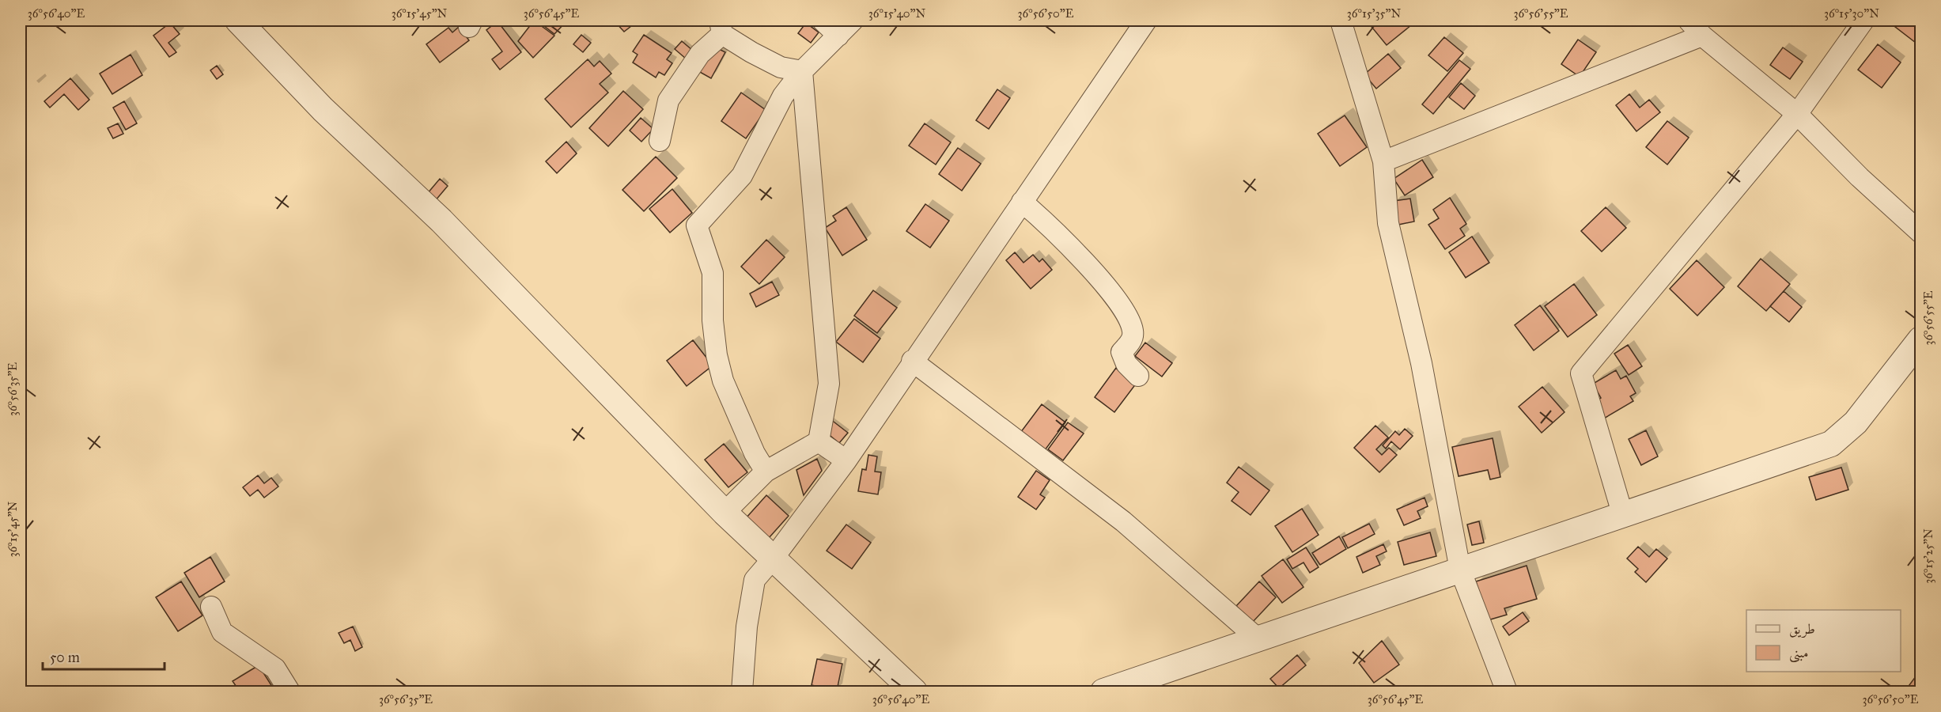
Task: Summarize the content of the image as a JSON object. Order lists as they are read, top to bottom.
{
  "legend": ["طريق", "مبنى"],
  "scale_bar": "50 m",
  "coordinates": [
    "36°56'40\"E",
    "36°15'45\"N",
    "36°56'45\"E",
    "36°15'40\"N",
    "36°56'50\"E",
    "36°15'35\"N",
    "36°56'55\"E",
    "36°15'30\"N",
    "36°56'35\"E",
    "36°15'25\"N"
  ]
}
